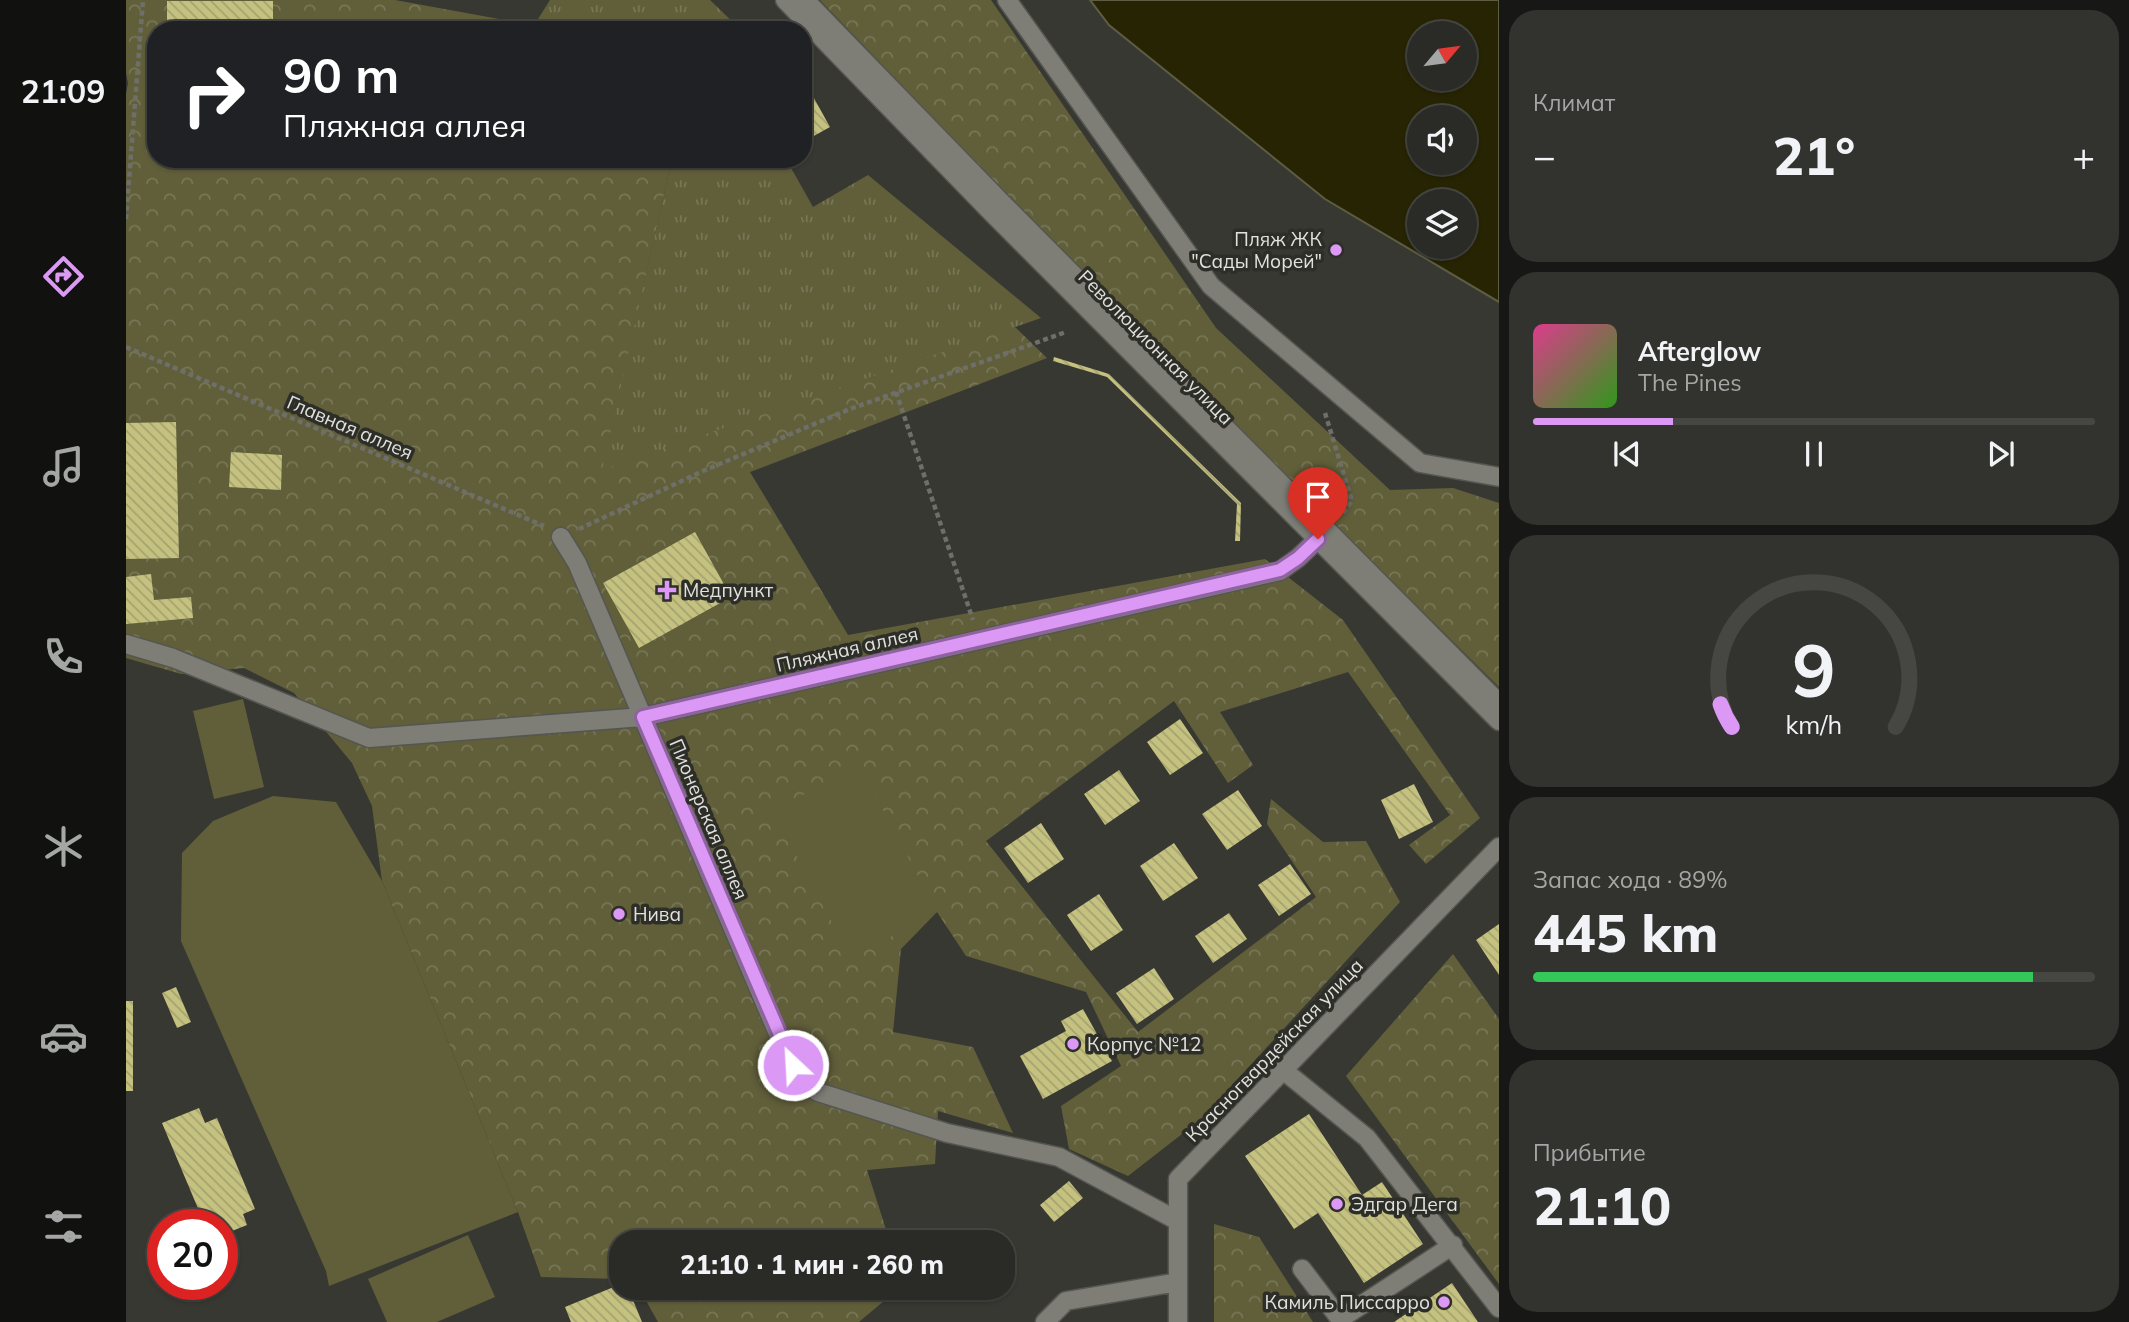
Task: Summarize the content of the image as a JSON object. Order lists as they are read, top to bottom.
{
  "streets": {
    "street": [
      "Революционная улица",
      "Пляжная аллея",
      "Пионерская аллея",
      "Красногвардейская улица"
    ],
    "path": ["Главная аллея"]
  },
  "crossings": [
    ["Революционная улица", "Пляжная аллея"],
    ["Главная аллея", "Пионерская аллея"],
    ["Пляжная аллея", "Пионерская аллея"],
    ["Пионерская аллея", "Красногвардейская улица"]
  ],
  "places": {
    "other": [
      "Пляж ЖК \"Сады Морей\"",
      "Нива",
      "Корпус №12",
      "Эдгар Дега",
      "Камиль Писсарро"
    ],
    "health": ["Медпункт"]
  },
  "north": "top right",
  "page": {
    "tabs": "21:09",
    "tile": [
      "Климат",
      ["Запас хода · 89%", "445 km"],
      ["Прибытие", "21:10"]
    ],
    "turn": ["90 m", "Пляжная аллея"],
    "heat": ["−", "21°", "+"],
    "song": ["Afterglow", "The Pines"],
    "limit": "20",
    "trip": "21:10 · 1 мин · 260 m",
    "gauge": ["9", "km/h"]
  }
}
